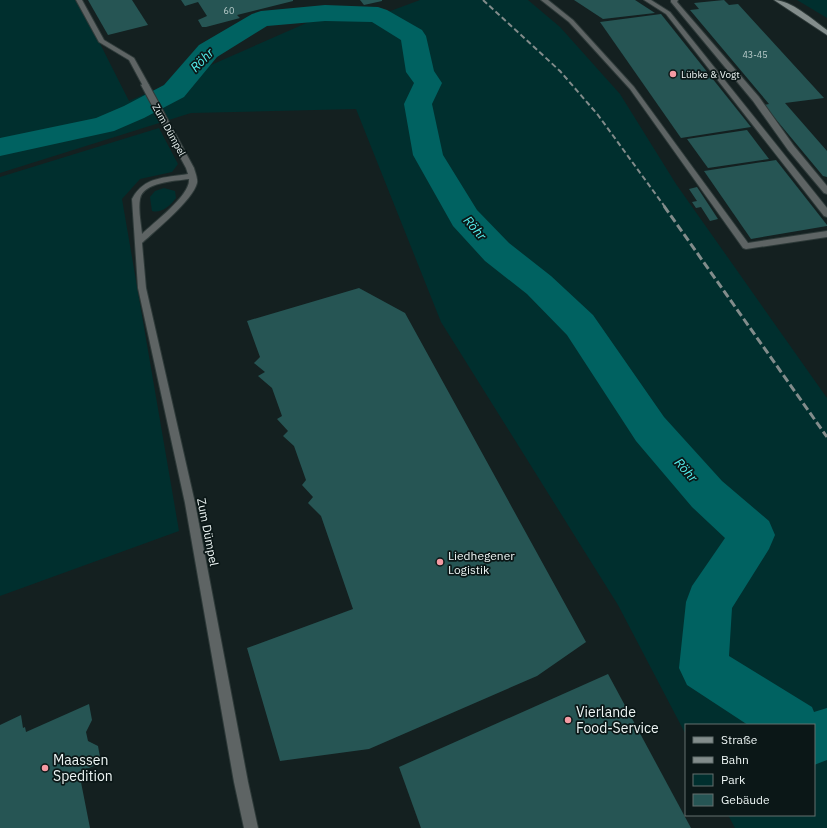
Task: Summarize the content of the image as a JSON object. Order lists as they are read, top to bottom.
{
  "streets": {
    "street": ["Zum Dümpel"]
  },
  "water": ["Röhr"],
  "places": [
    "Lübke & Vogt",
    "Liedhegener Logistik",
    "Vierlande Food-Service",
    "Maassen Spedition"
  ],
  "house_numbers": ["60", "43-45"],
  "legend": [
    "Straße",
    "Bahn",
    "Park",
    "Gebäude"
  ]
}
